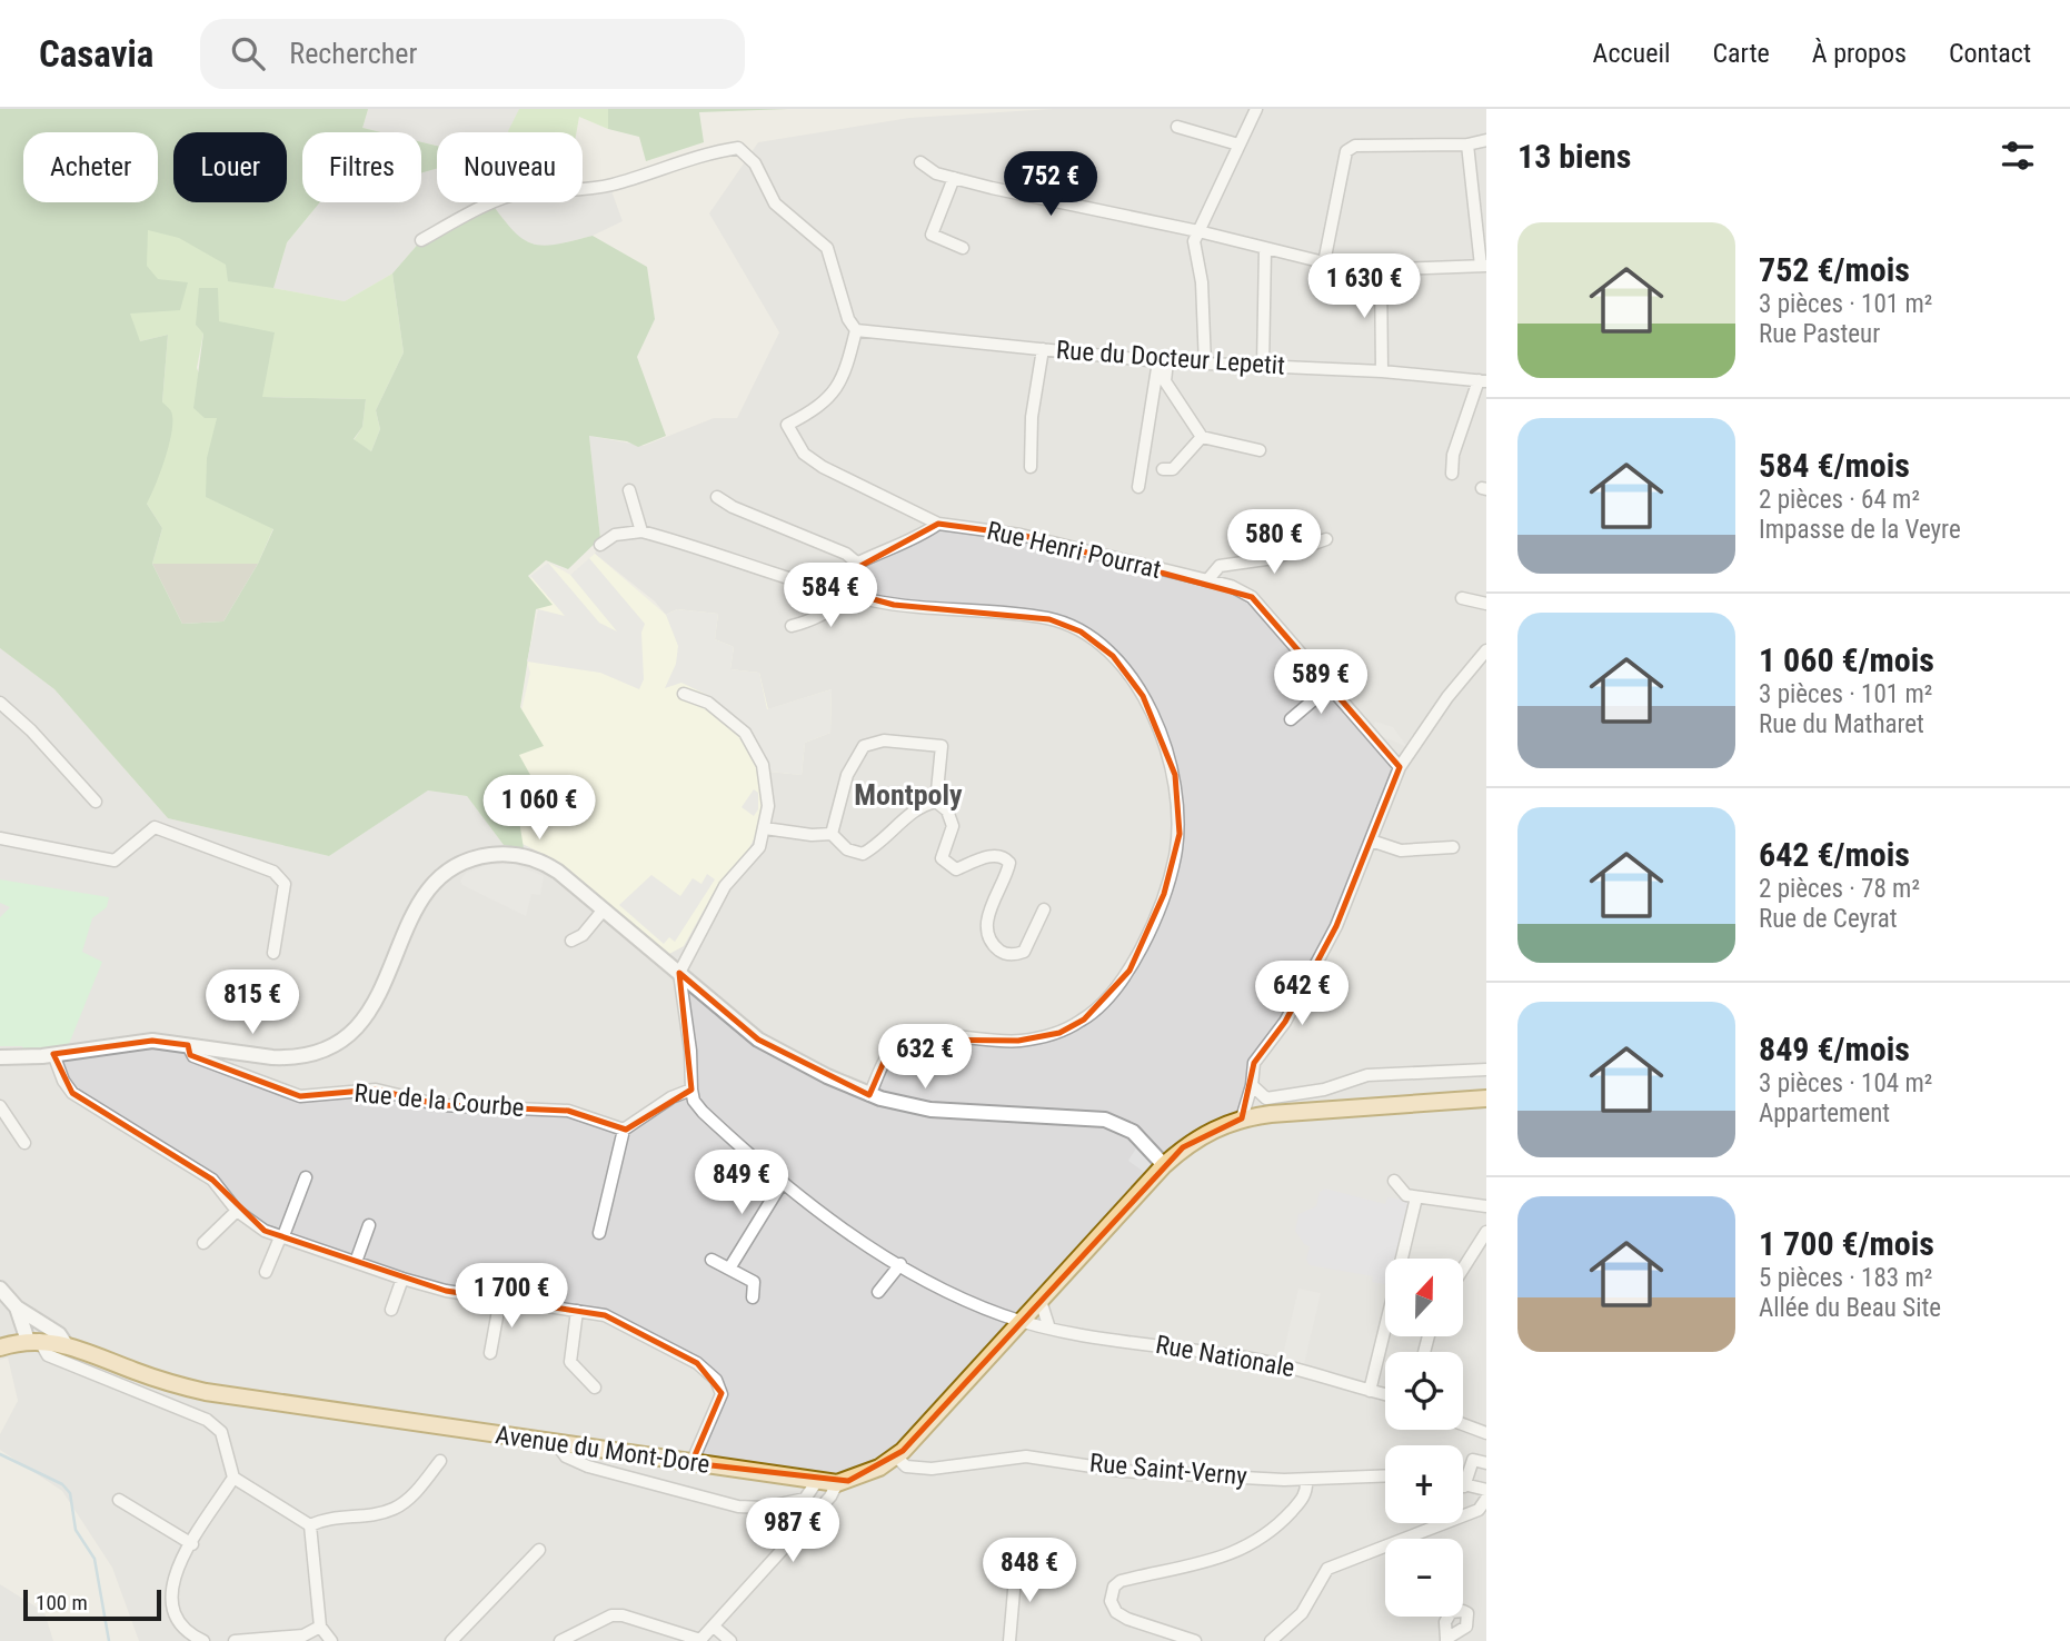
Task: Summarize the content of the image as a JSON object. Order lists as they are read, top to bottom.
{
  "streets": {
    "main road": ["Avenue du Mont-Dore"],
    "street": [
      "Rue du Docteur Lepetit",
      "Rue Henri Pourrat",
      "Rue de la Courbe",
      "Rue Nationale",
      "Rue Saint-Verny"
    ]
  },
  "crossings": [
    ["Rue du Docteur Lepetit", "Rue Henri Pourrat"],
    ["Rue Nationale", "Avenue du Mont-Dore"],
    ["Avenue du Mont-Dore", "Rue Saint-Verny"]
  ],
  "districts": ["Montpoly"],
  "scale_bar": "100 m",
  "north": "top",
  "page": {
    "header": "Casavia",
    "search": "Rechercher",
    "nav": [
      "Accueil",
      "Carte",
      "À propos",
      "Contact"
    ],
    "heading": "13 biens",
    "chip": [
      "Acheter",
      "Louer",
      "Filtres",
      "Nouveau"
    ],
    "price": [
      "752 €",
      "1 630 €",
      "580 €",
      "584 €",
      "589 €",
      "1 060 €",
      "642 €",
      "815 €",
      "632 €",
      "849 €",
      "1 700 €",
      "987 €",
      "848 €"
    ],
    "list": [
      {
        "name": "752 €/mois",
        "note": "3 pièces · 101 m² · Rue Pasteur"
      },
      {
        "name": "584 €/mois",
        "note": "2 pièces · 64 m² · Impasse de la Veyre"
      },
      {
        "name": "1 060 €/mois",
        "note": "3 pièces · 101 m² · Rue du Matharet"
      },
      {
        "name": "642 €/mois",
        "note": "2 pièces · 78 m² · Rue de Ceyrat"
      },
      {
        "name": "849 €/mois",
        "note": "3 pièces · 104 m² · Appartement"
      },
      {
        "name": "1 700 €/mois",
        "note": "5 pièces · 183 m² · Allée du Beau Site"
      }
    ],
    "map_buttons": ["+", "−"],
    "scale": "100 m"
  }
}
